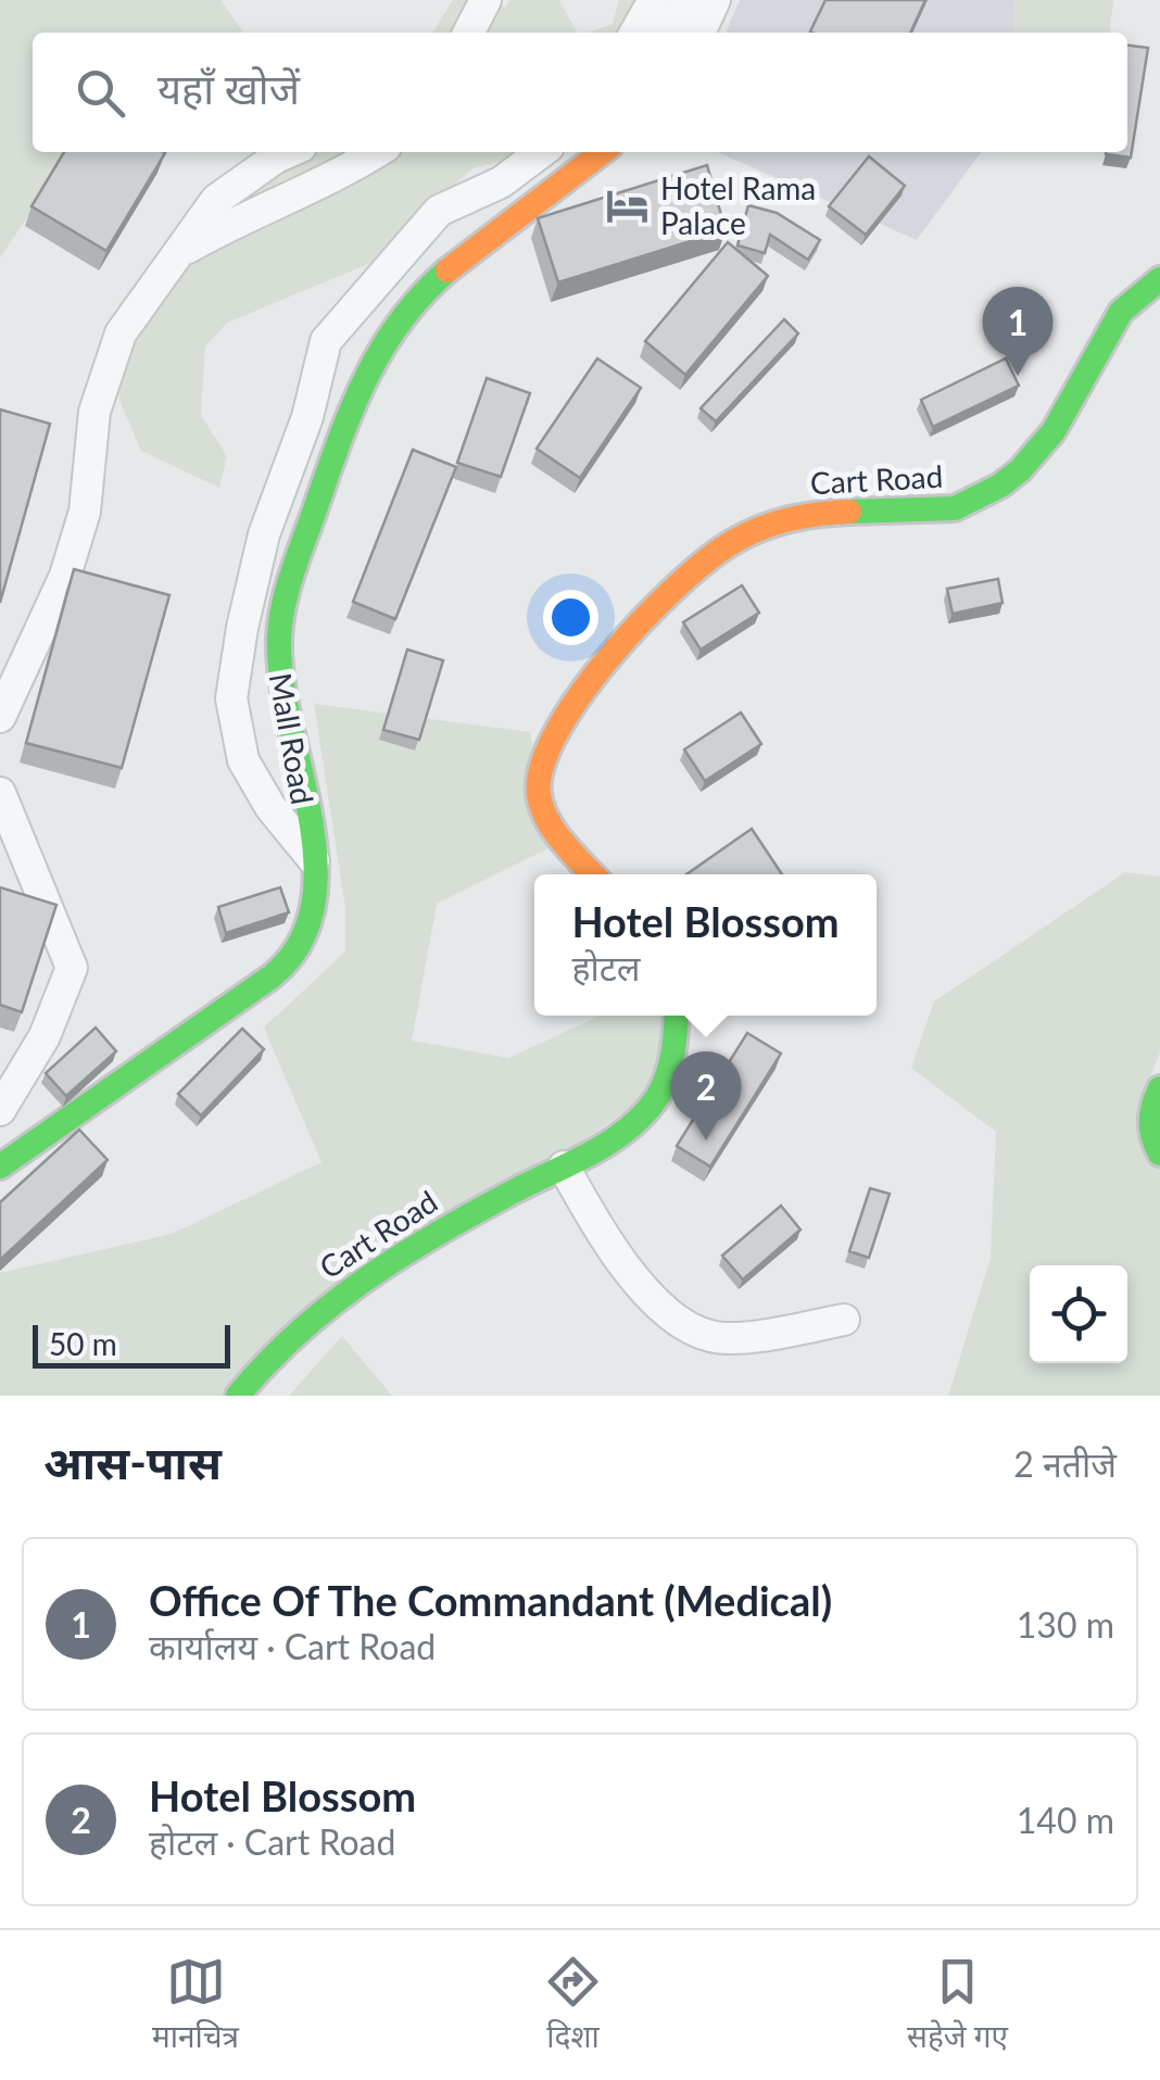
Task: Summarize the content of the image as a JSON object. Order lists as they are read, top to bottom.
{
  "streets": {
    "main road": ["Cart Road", "Mall Road"]
  },
  "places": {
    "hotel": ["Hotel Rama Palace"]
  },
  "scale_bar": "50 m",
  "page": {
    "search": "यहाँ खोजें",
    "pins": ["1", "2"],
    "popup": ["Hotel Blossom", "होटल"],
    "scale": "50 m",
    "heading": ["आस-पास", "2 नतीजे"],
    "list": [
      {
        "mark": "1",
        "name": "Office Of The Commandant (Medical)",
        "note": "कार्यालय · Cart Road",
        "value": "130 m"
      },
      {
        "mark": "2",
        "name": "Hotel Blossom",
        "note": "होटल · Cart Road",
        "value": "140 m"
      }
    ],
    "nav": ["मानचित्र", "दिशा", "सहेजे गए"]
  }
}
